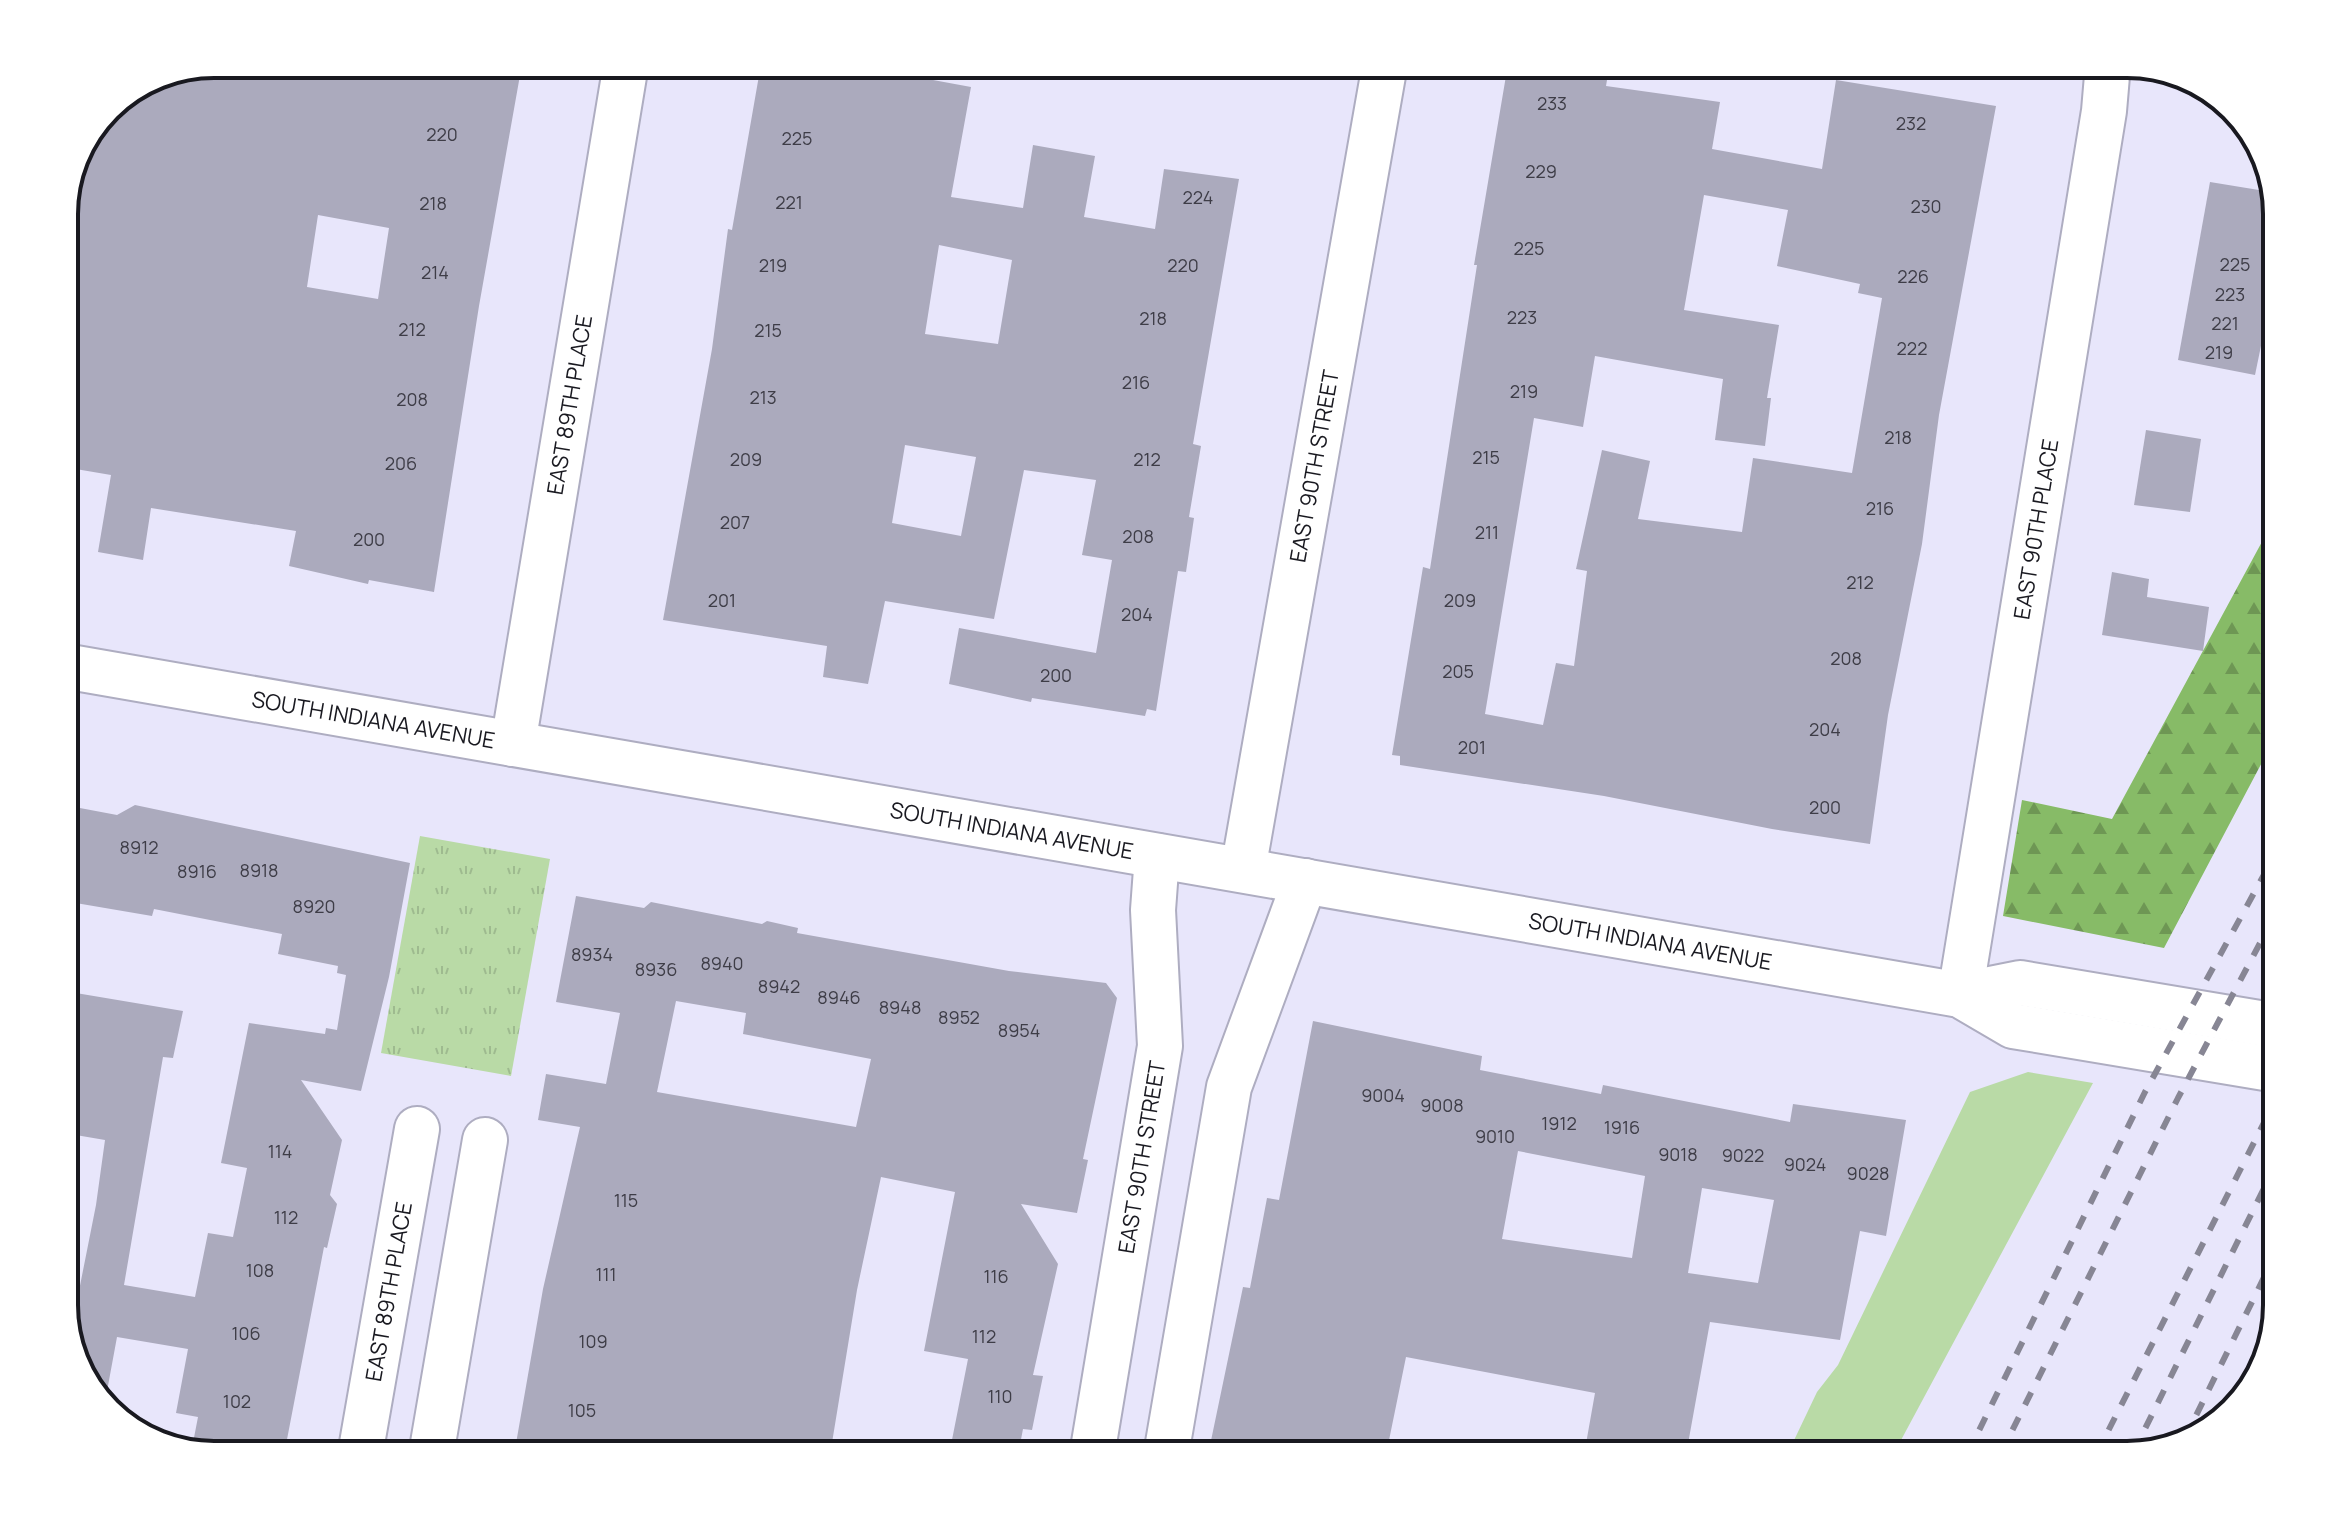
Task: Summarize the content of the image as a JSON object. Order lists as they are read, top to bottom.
{
  "streets": {
    "street": [
      "EAST 89TH PLACE",
      "EAST 90TH STREET",
      "EAST 90TH PLACE",
      "SOUTH INDIANA AVENUE"
    ]
  },
  "crossings": [
    ["EAST 89TH PLACE", "SOUTH INDIANA AVENUE"],
    ["EAST 90TH STREET", "SOUTH INDIANA AVENUE"],
    ["EAST 90TH PLACE", "SOUTH INDIANA AVENUE"]
  ],
  "house_numbers": [
    "233",
    "232",
    "220",
    "225",
    "229",
    "224",
    "221",
    "218",
    "230",
    "225",
    "225",
    "219",
    "220",
    "214",
    "226",
    "223",
    "223",
    "218",
    "221",
    "212",
    "215",
    "222",
    "219",
    "216",
    "219",
    "213",
    "208",
    "218",
    "215",
    "209",
    "212",
    "206",
    "216",
    "207",
    "211",
    "208",
    "200",
    "212",
    "201",
    "209",
    "204",
    "208",
    "205",
    "200",
    "204",
    "201",
    "200",
    "8912",
    "8918",
    "8916",
    "8920",
    "8934",
    "8940",
    "8936",
    "8942",
    "8946",
    "8948",
    "8952",
    "8954",
    "9004",
    "9008",
    "1912",
    "1916",
    "9010",
    "114",
    "9018",
    "9022",
    "9024",
    "9028",
    "115",
    "112",
    "108",
    "111",
    "116",
    "106",
    "112",
    "109",
    "110",
    "102",
    "105"
  ]
}
